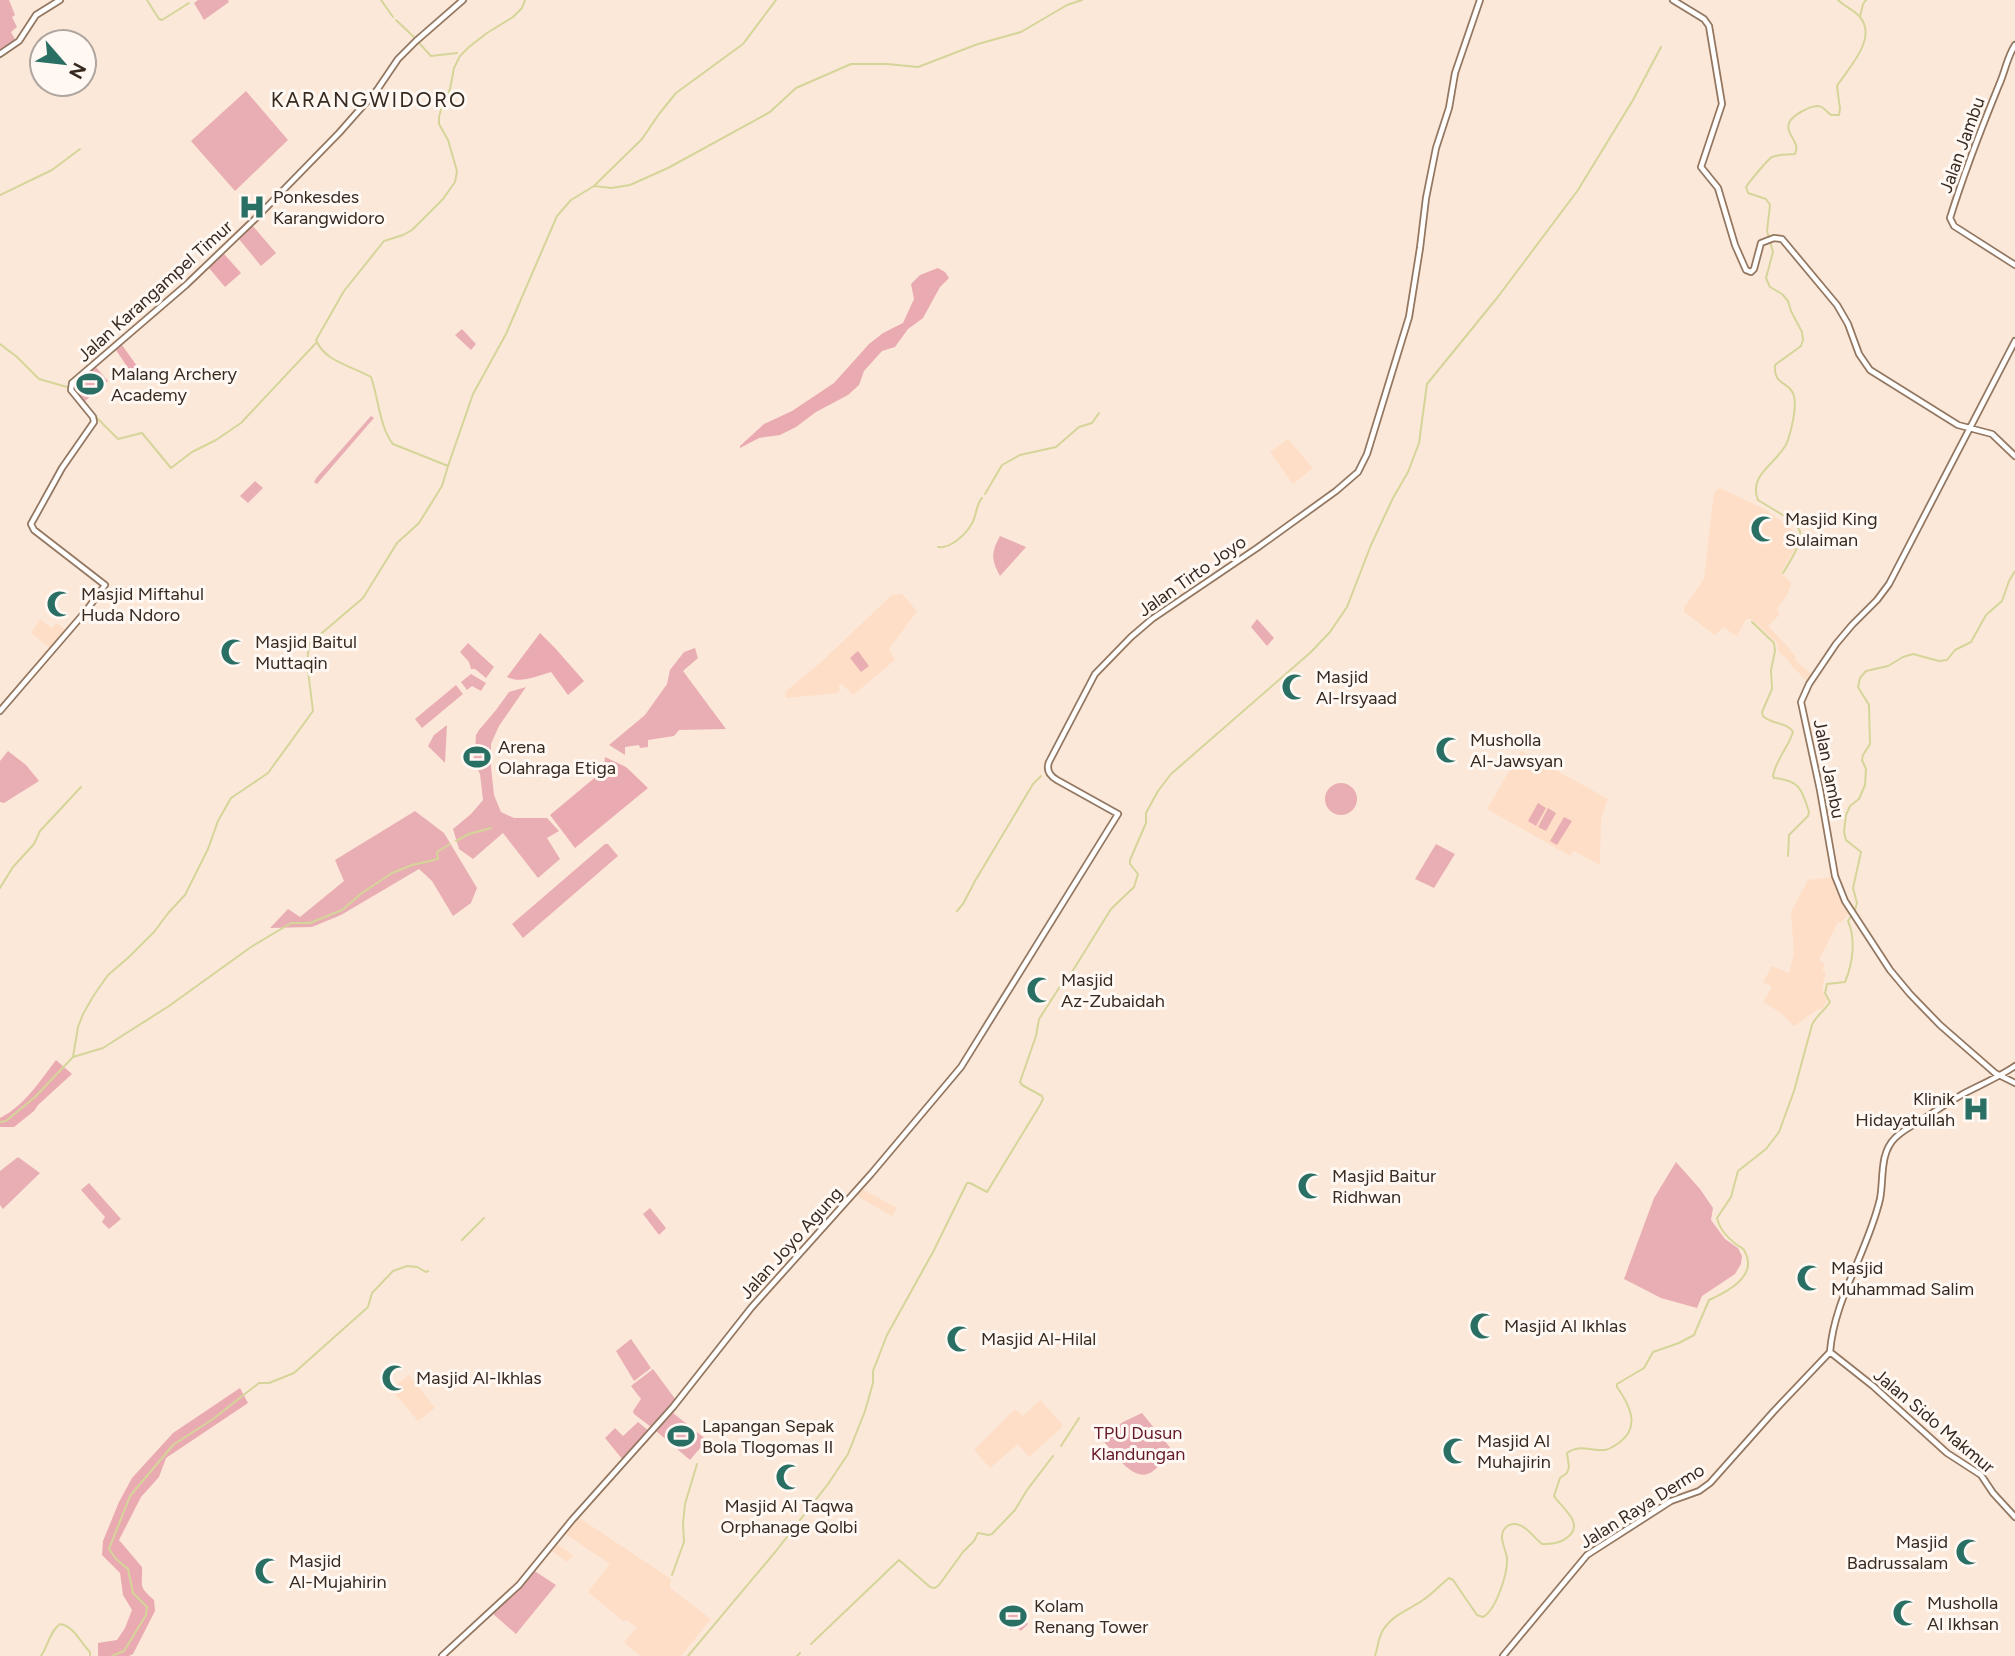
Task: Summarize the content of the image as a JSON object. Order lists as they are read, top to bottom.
{
  "streets": {
    "street": [
      "Jalan Jambu",
      "Jalan Karangampel Timur",
      "Jalan Tirto Joyo",
      "Jalan Joyo Agung",
      "Jalan Sido Makmur",
      "Jalan Raya Dermo"
    ]
  },
  "crossings": [
    ["Jalan Tirto Joyo", "Jalan Joyo Agung"],
    ["Jalan Sido Makmur", "Jalan Raya Dermo"]
  ],
  "districts": ["KARANGWIDORO"],
  "parks": ["TPU Dusun Klandungan"],
  "places": {
    "hospital": ["Ponkesdes Karangwidoro", "Klinik Hidayatullah"],
    "sports": [
      "Malang Archery Academy",
      "Arena Olahraga Etiga",
      "Lapangan Sepak Bola Tlogomas II",
      "Kolam Renang Tower"
    ],
    "mosque": [
      "Masjid King Sulaiman",
      "Masjid Miftahul Huda Ndoro",
      "Masjid Baitul Muttaqin",
      "Masjid Al-Irsyaad",
      "Musholla Al-Jawsyan",
      "Masjid Az-Zubaidah",
      "Masjid Baitur Ridhwan",
      "Masjid Muhammad Salim",
      "Masjid Al Ikhlas",
      "Masjid Al-Hilal",
      "Masjid Al-Ikhlas",
      "Masjid Al Muhajirin",
      "Masjid Al Taqwa Orphanage Qolbi",
      "Masjid Badrussalam",
      "Masjid Al-Mujahirin",
      "Musholla Al Ikhsan"
    ]
  },
  "north": "bottom right"
}
